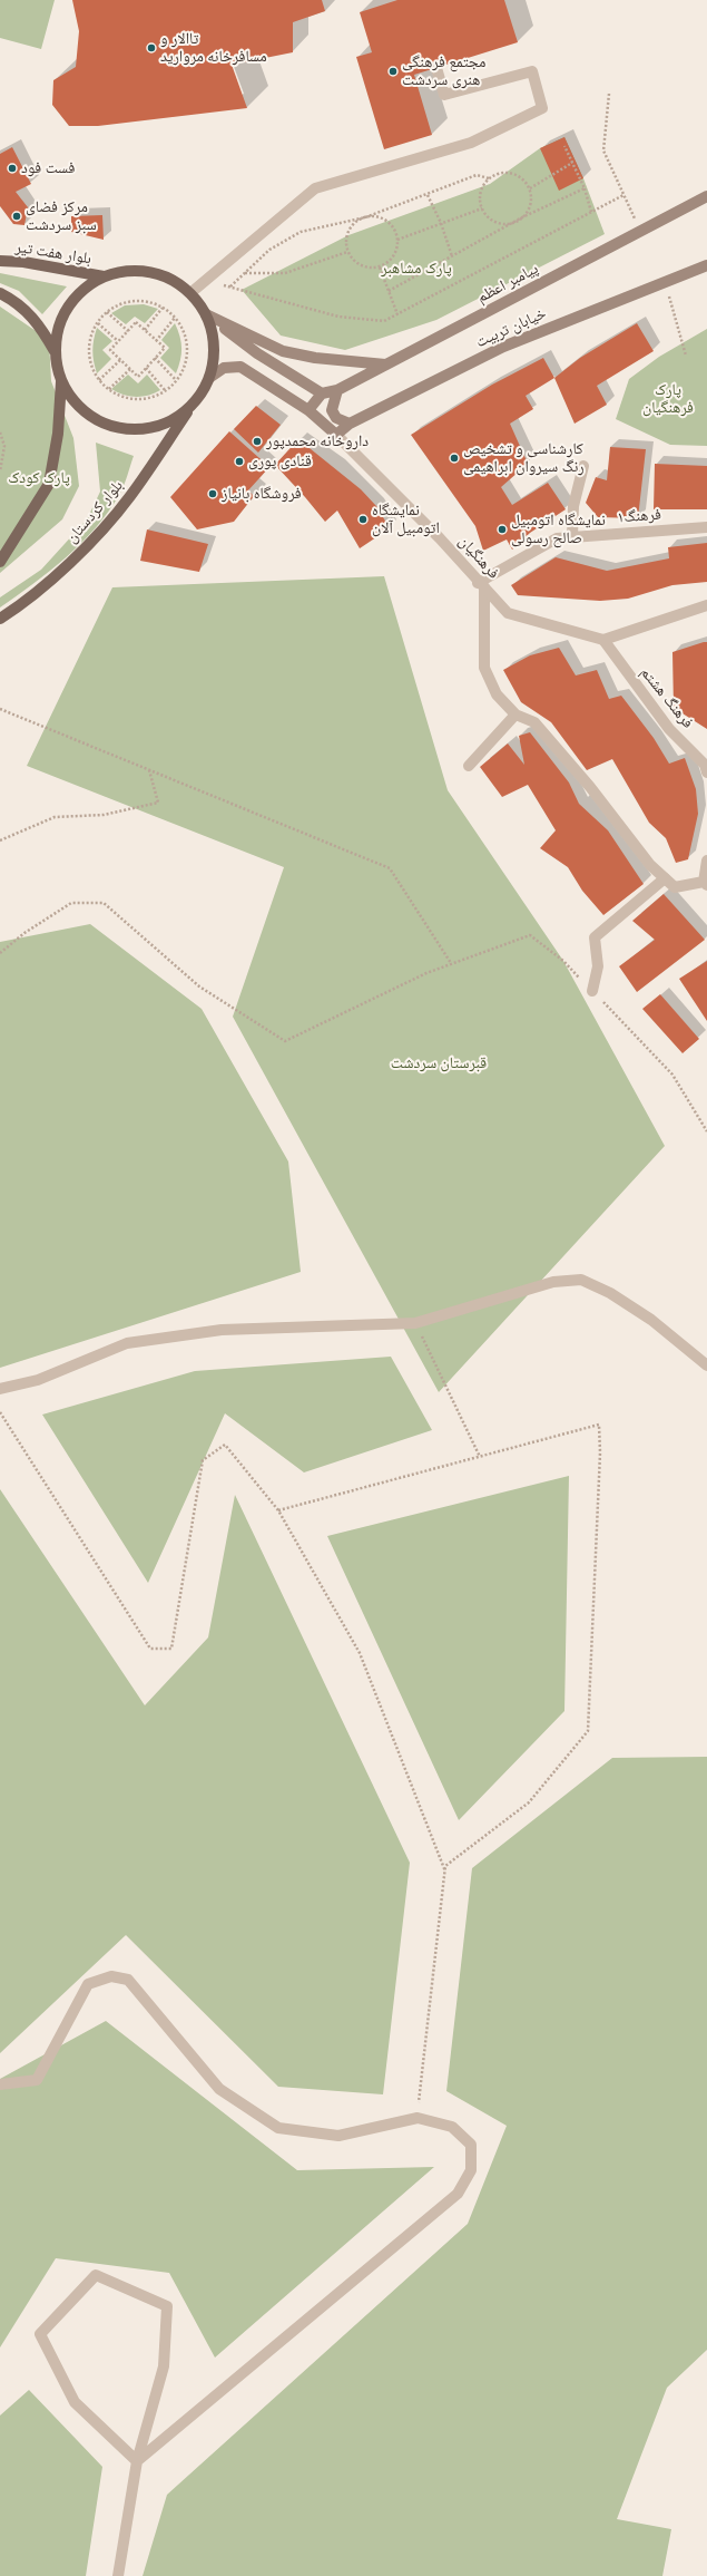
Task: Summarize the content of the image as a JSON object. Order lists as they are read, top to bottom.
{
  "streets": {
    "main road": [
      "بلوار هفت تیر",
      "پیامبر اعظم",
      "خیابان تربیت",
      "بلوار کردستان"
    ],
    "street": ["فرهنگ۱", "فرهنگیان", "فرهنگ هشتم"]
  },
  "crossings": [
    ["خیابان تربیت", "فرهنگیان"],
    ["فرهنگ۱", "فرهنگیان"],
    ["فرهنگیان", "فرهنگ هشتم"]
  ],
  "parks": [
    "پارک مشاهبر",
    "پارک فرهنگیان",
    "پارک کودک",
    "قبرستان سردشت"
  ],
  "places": [
    "تاالار و مسافرخانه مروارید",
    "مجتمع فرهنگی هنری سردشت",
    "فست فود",
    "مرکز فضای سبز سردشت",
    "داروخانه محمدپور",
    "کارشناسی و تشخیص رنگ سیروان ابراهیمی",
    "قنادی پوری",
    "فروشگاه بانیاز",
    "نمایشگاه اتومبیل آلان",
    "نمایشگاه اتومبیل صالح رسولی"
  ]
}
